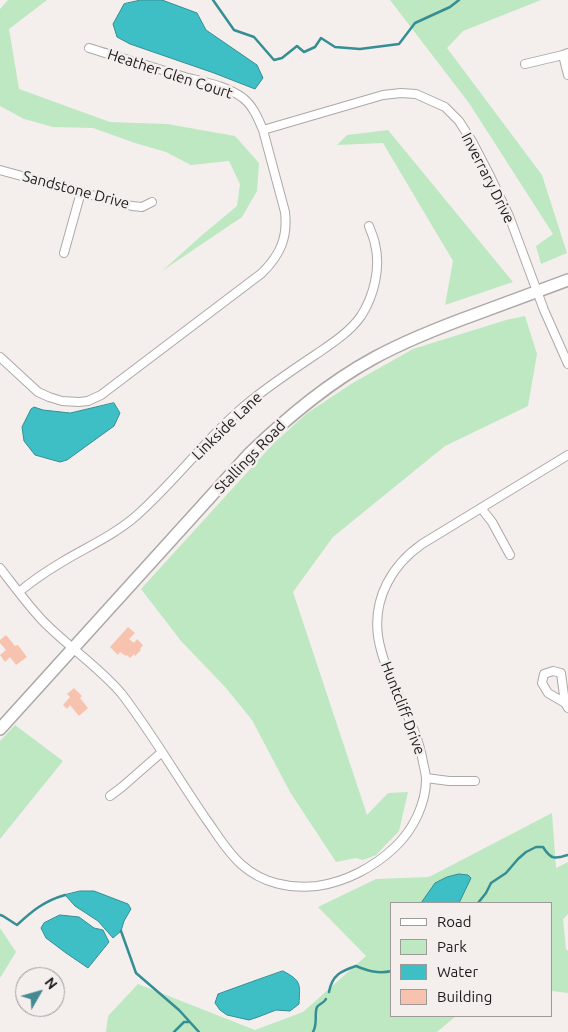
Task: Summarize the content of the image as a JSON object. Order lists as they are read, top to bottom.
{
  "streets": {
    "street": [
      "Heather Glen Court",
      "Inverrary Drive",
      "Sandstone Drive",
      "Linkside Lane",
      "Stallings Road",
      "Huntcliff Drive"
    ]
  },
  "crossings": [
    ["Heather Glen Court", "Inverrary Drive"],
    ["Inverrary Drive", "Stallings Road"],
    ["Linkside Lane", "Huntcliff Drive"],
    ["Stallings Road", "Huntcliff Drive"]
  ],
  "legend": [
    "Road",
    "Park",
    "Water",
    "Building"
  ],
  "north": "top right"
}
